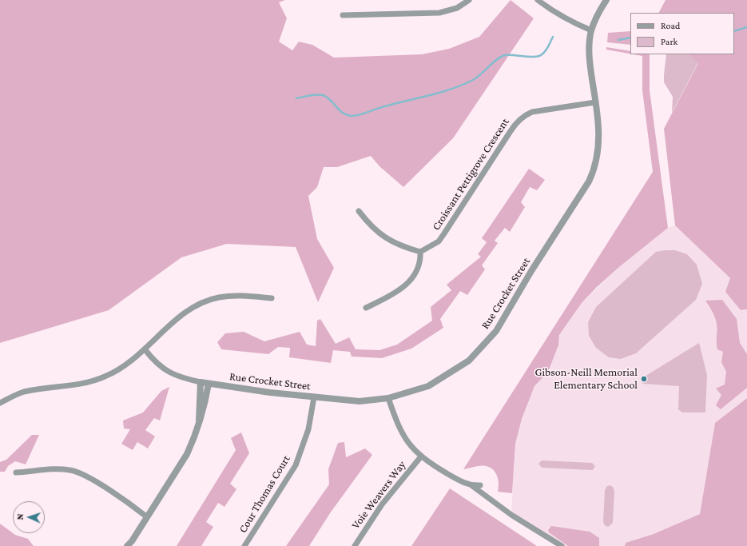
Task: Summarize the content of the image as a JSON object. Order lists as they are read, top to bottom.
{
  "streets": {
    "street": [
      "Croissant Pettigrove Crescent",
      "Rue Crocket Street",
      "Cour Thomas Court",
      "Voie Weavers Way"
    ]
  },
  "crossings": [
    ["Croissant Pettigrove Crescent", "Rue Crocket Street"],
    ["Rue Crocket Street", "Cour Thomas Court"]
  ],
  "places": ["Gibson-Neill Memorial Elementary School"],
  "legend": ["Road", "Park"],
  "north": "left"
}
